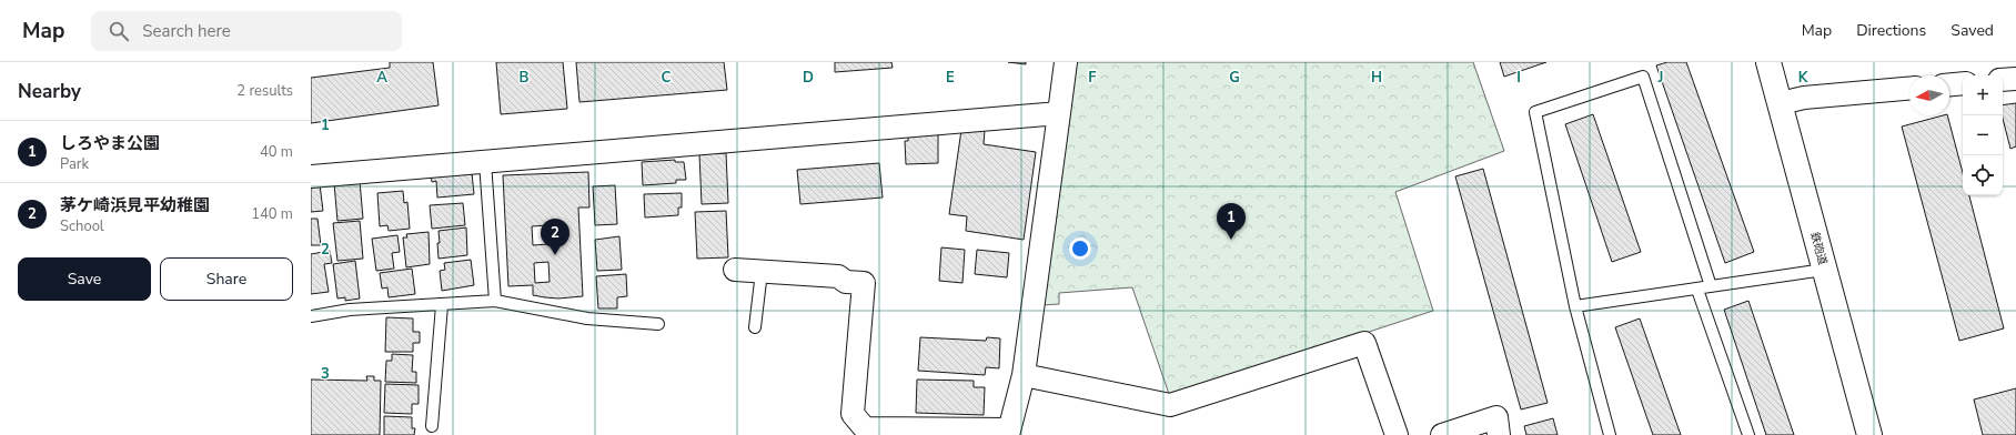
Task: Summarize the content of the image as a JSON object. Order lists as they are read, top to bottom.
{
  "streets": {
    "street": ["鉄砲道"]
  },
  "north": "left",
  "page": {
    "header": "Map",
    "search": "Search here",
    "nav": ["Map", "Directions", "Saved"],
    "heading": ["Nearby", "2 results"],
    "map_buttons": ["+", "−"],
    "list": [
      {
        "mark": "1",
        "name": "しろやま公園",
        "note": "Park",
        "value": "40 m"
      },
      {
        "mark": "2",
        "name": "茅ケ崎浜見平幼稚園",
        "note": "School",
        "value": "140 m"
      }
    ],
    "pins": ["1", "2"],
    "buttons": ["Save", "Share"]
  },
  "grid": {
    "columns": [
      "A",
      "B",
      "C",
      "D",
      "E",
      "F",
      "G",
      "H",
      "I",
      "J",
      "K"
    ],
    "rows": ["1", "2", "3"]
  }
}
